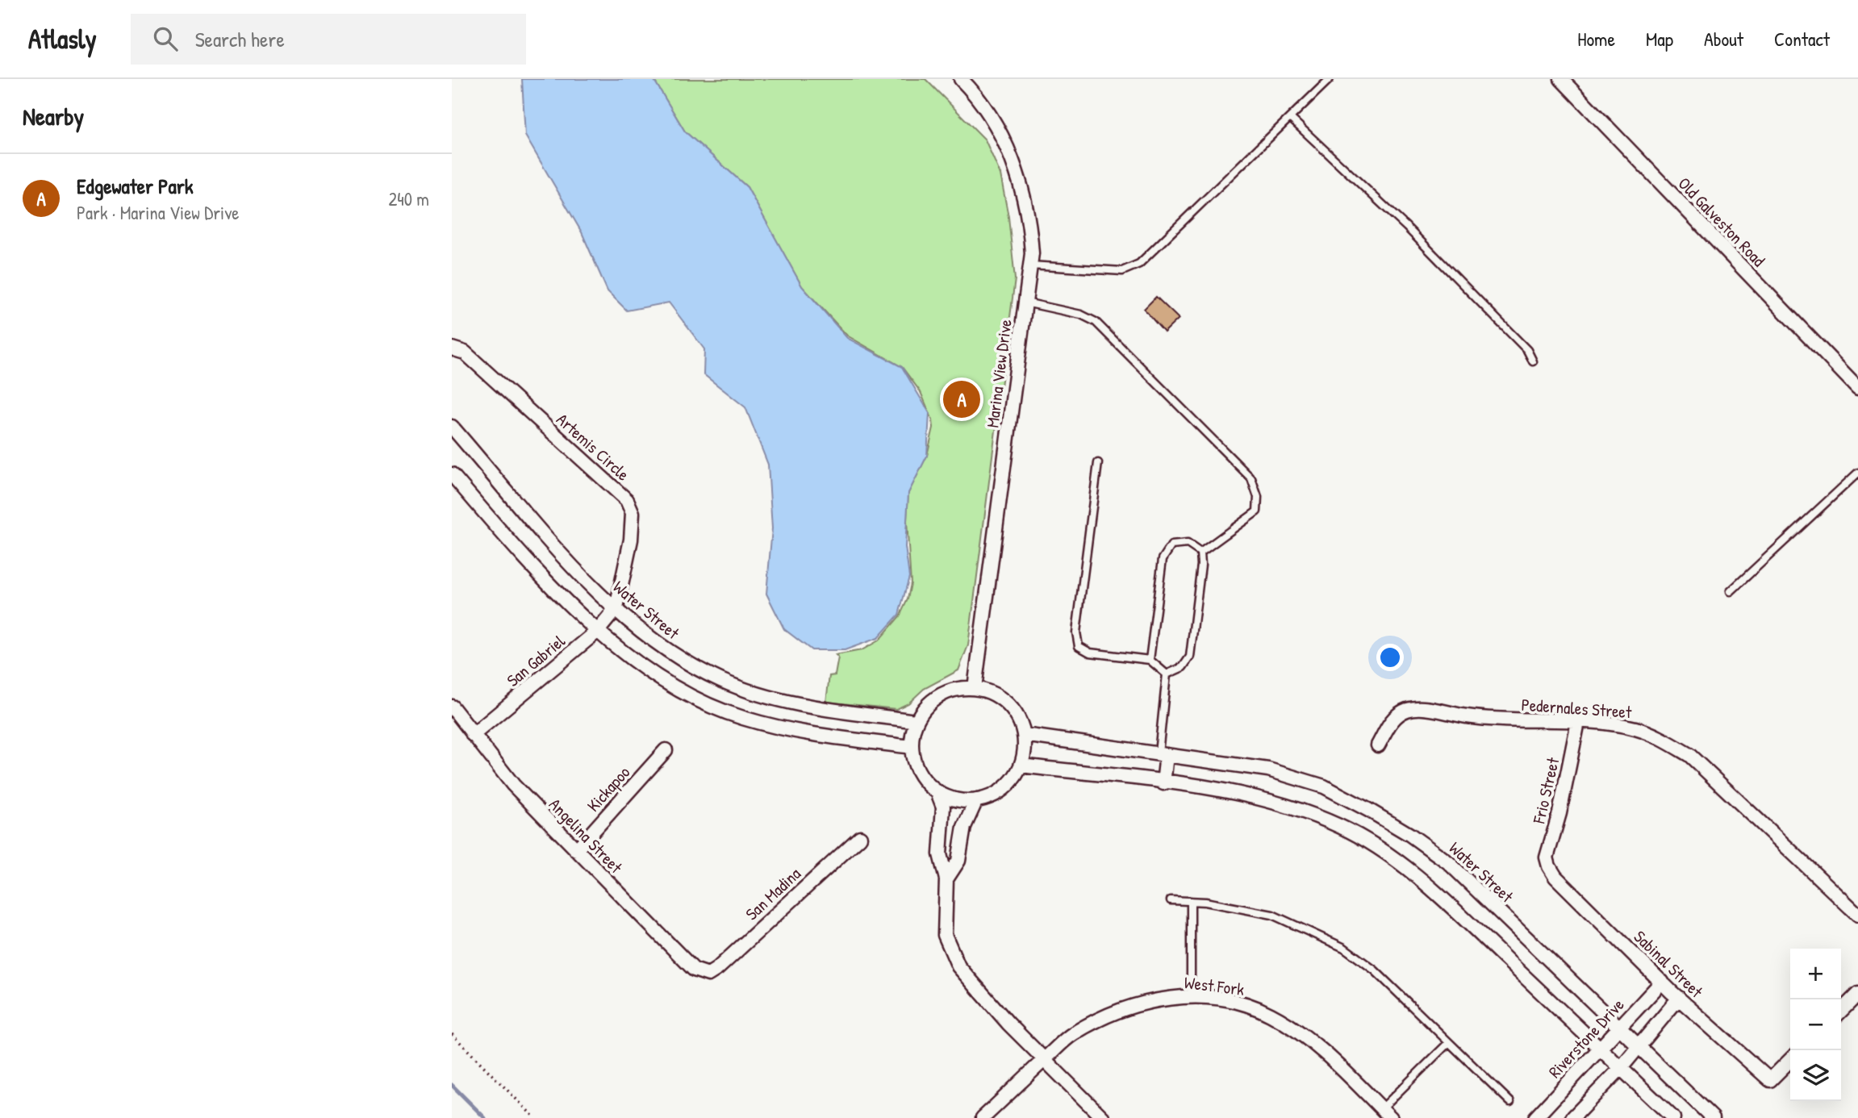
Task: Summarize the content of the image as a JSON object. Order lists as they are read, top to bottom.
{
  "streets": {
    "street": [
      "Old Galveston Road",
      "Marina View Drive",
      "Artemis Circle",
      "Water Street",
      "San Gabriel",
      "Pedernales Street",
      "Kickapoo",
      "Frio Street",
      "Angelina Street",
      "San Madina",
      "Sabinal Street",
      "West Fork",
      "Riverstone Drive"
    ]
  },
  "crossings": [
    ["Marina View Drive", "Water Street"],
    ["Artemis Circle", "Water Street"],
    ["Artemis Circle", "San Gabriel"],
    ["Water Street", "San Gabriel"],
    ["Water Street", "Riverstone Drive"],
    ["San Gabriel", "Angelina Street"],
    ["Pedernales Street", "Frio Street"],
    ["Kickapoo", "Angelina Street"],
    ["Frio Street", "Sabinal Street"],
    ["Angelina Street", "San Madina"],
    ["Sabinal Street", "Riverstone Drive"]
  ],
  "page": {
    "header": "Atlasly",
    "search": "Search here",
    "nav": [
      "Home",
      "Map",
      "About",
      "Contact"
    ],
    "heading": "Nearby",
    "list": [
      {
        "mark": "A",
        "name": "Edgewater Park",
        "note": "Park · Marina View Drive",
        "value": "240 m"
      }
    ],
    "pins": "A",
    "map_buttons": ["+", "−"]
  }
}
